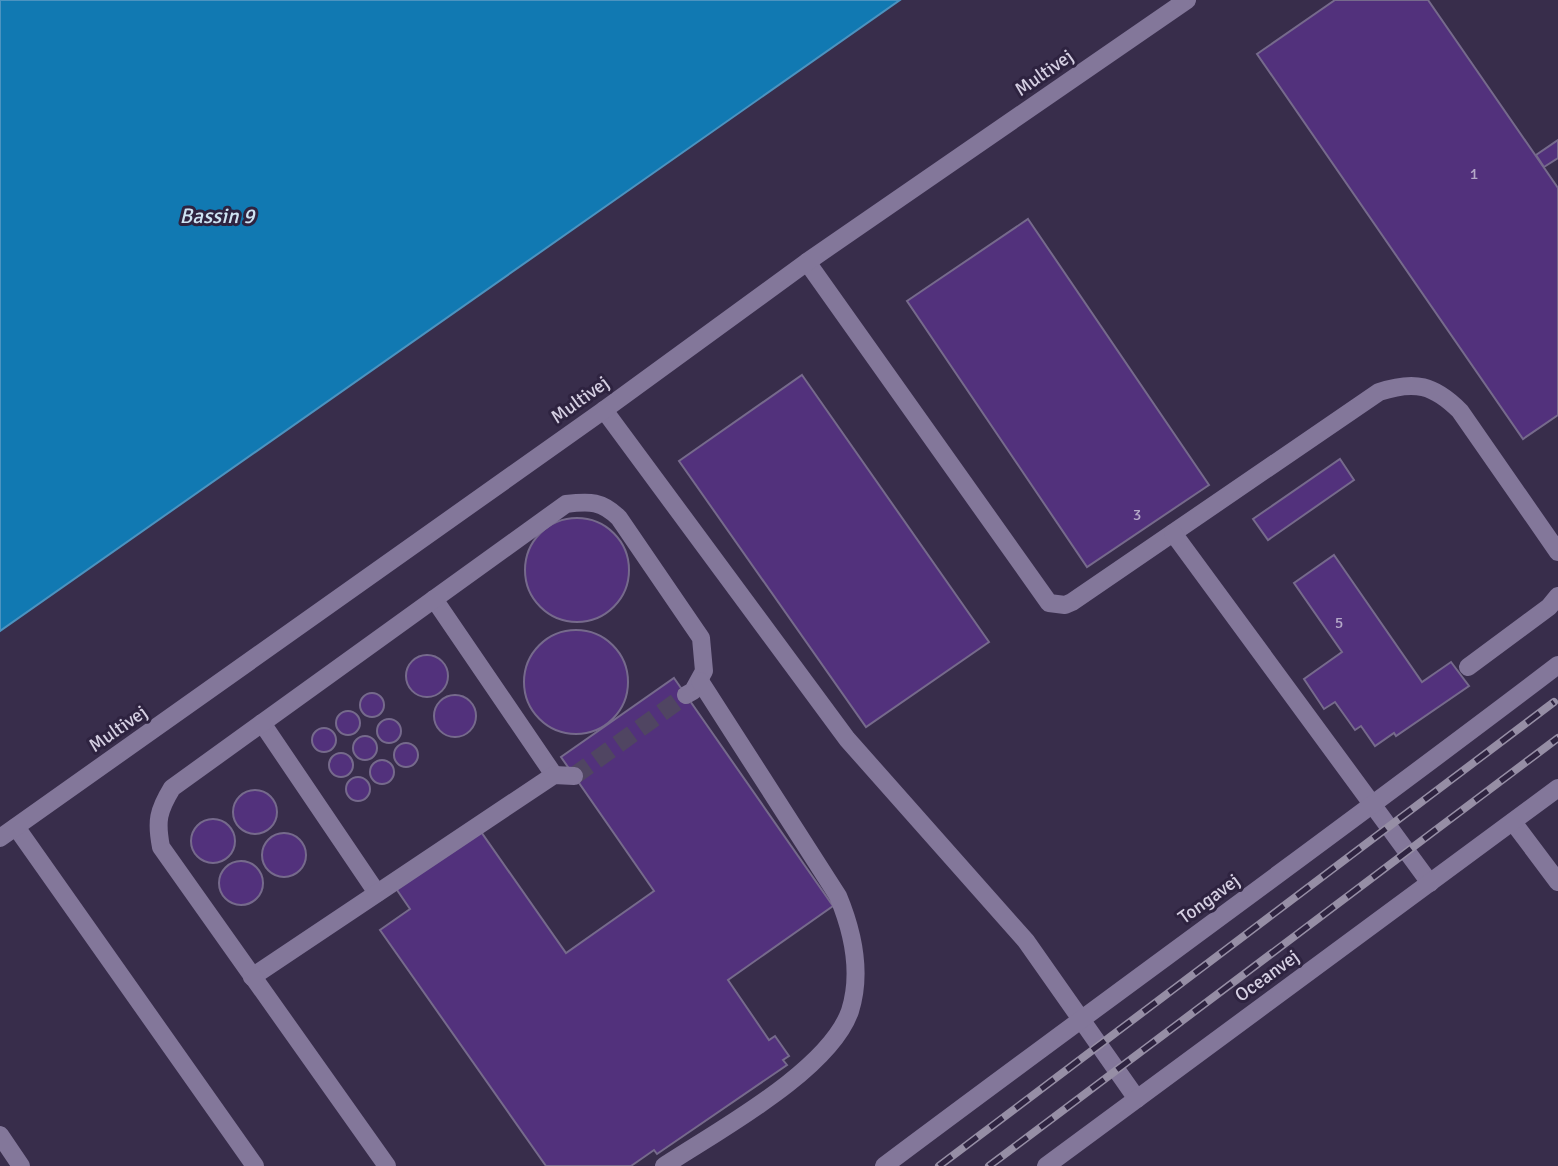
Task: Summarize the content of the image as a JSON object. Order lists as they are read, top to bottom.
{
  "streets": {
    "street": ["Multivej", "Tongavej", "Oceanvej"]
  },
  "water": ["Bassin 9"],
  "house_numbers": ["1", "3", "5"]
}
